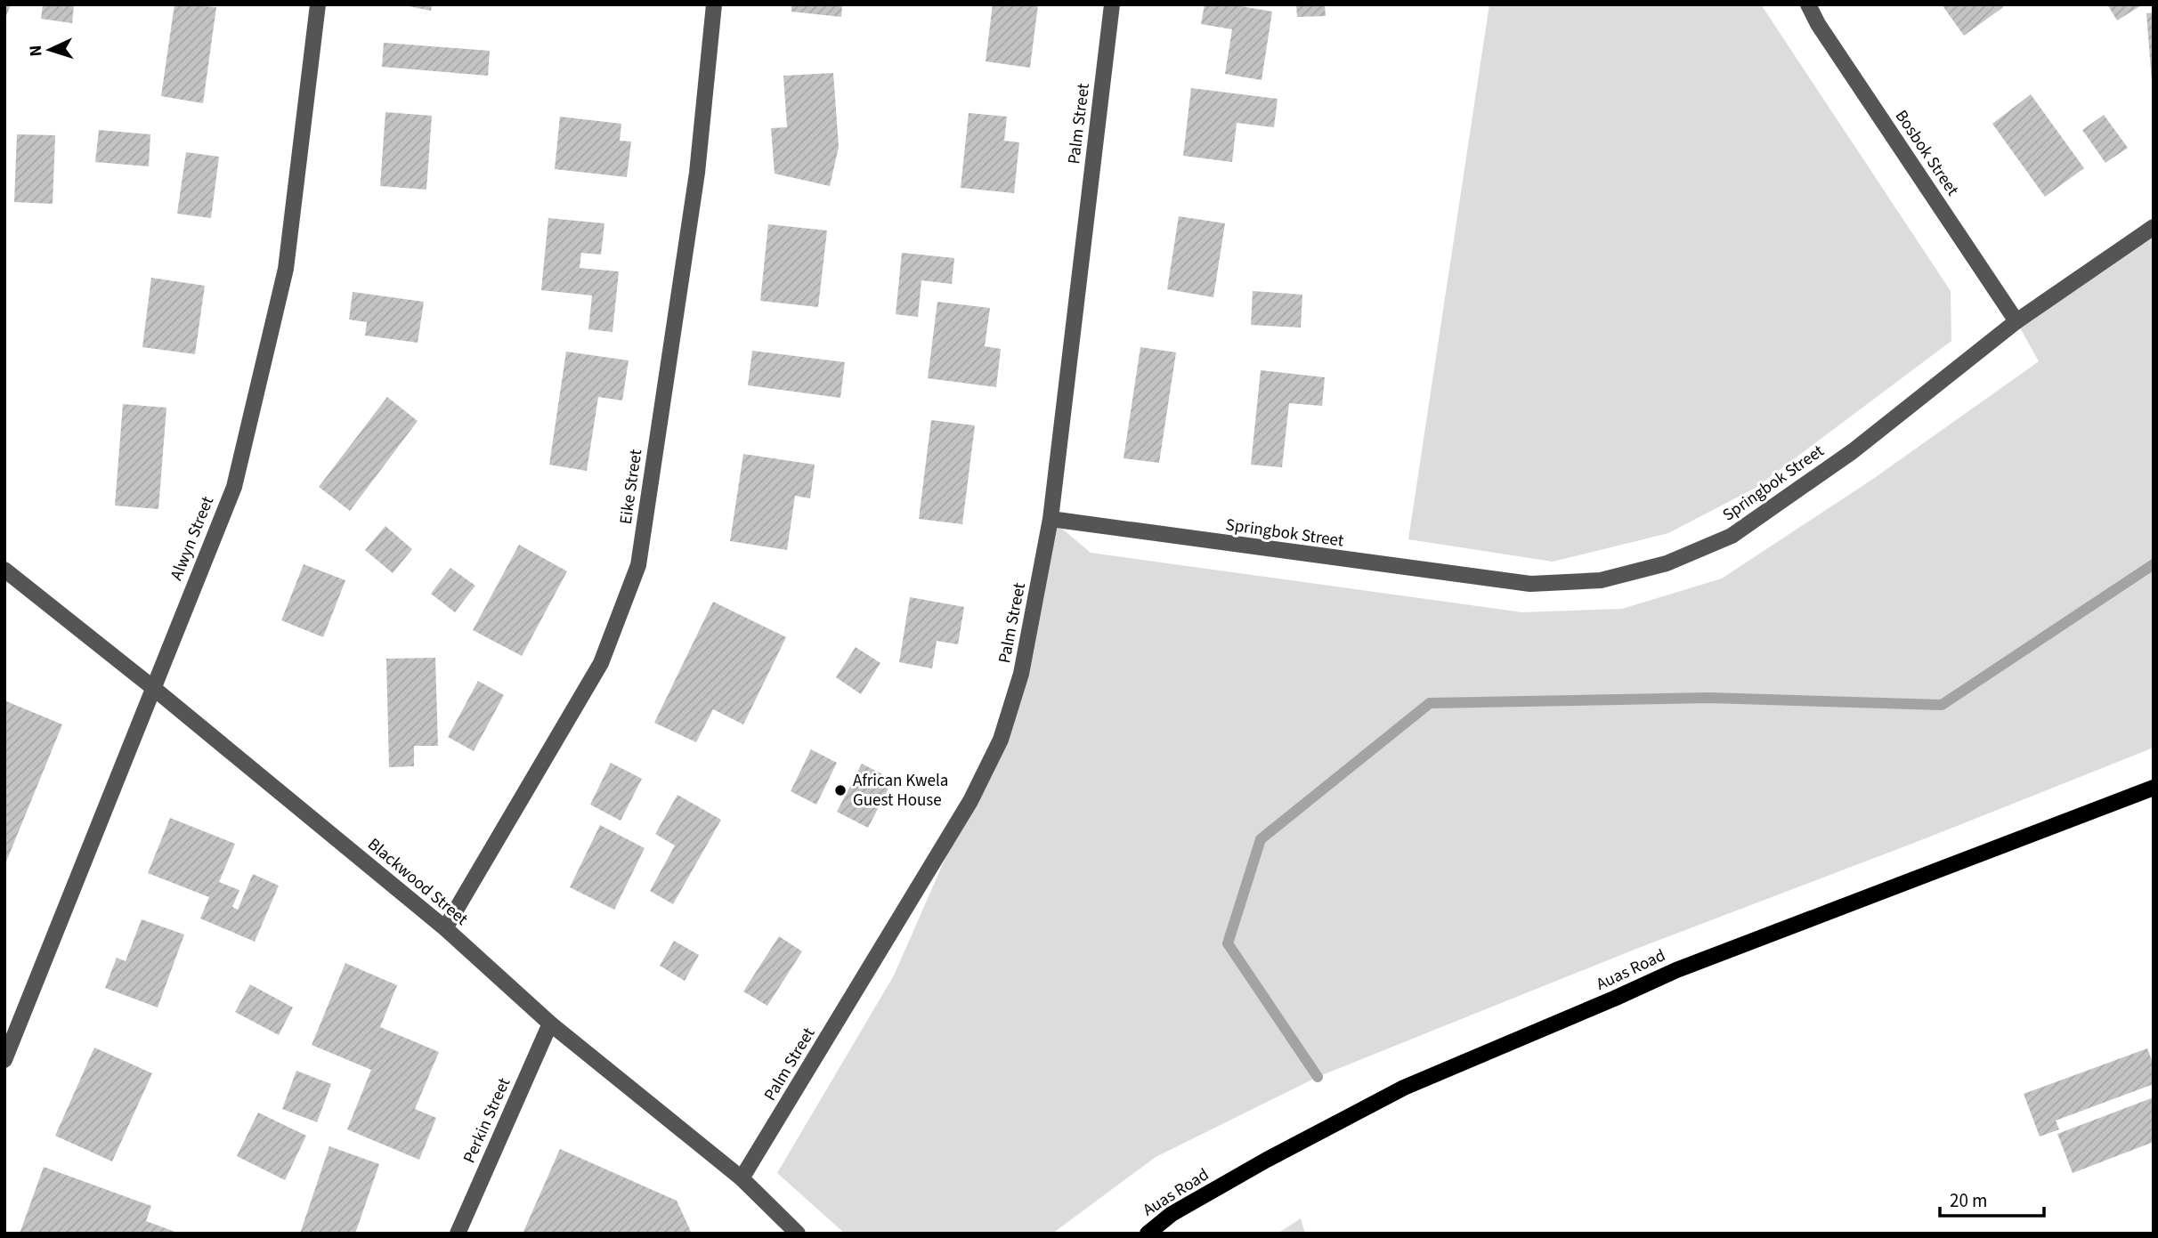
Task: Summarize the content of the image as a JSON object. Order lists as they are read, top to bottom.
{
  "streets": {
    "main road": ["Auas Road"],
    "street": [
      "Palm Street",
      "Bosbok Street",
      "Springbok Street",
      "Eike Street",
      "Alwyn Street",
      "Blackwood Street",
      "Perkin Street"
    ]
  },
  "crossings": [
    ["Palm Street", "Springbok Street"],
    ["Palm Street", "Blackwood Street"],
    ["Bosbok Street", "Springbok Street"],
    ["Eike Street", "Blackwood Street"],
    ["Alwyn Street", "Blackwood Street"],
    ["Blackwood Street", "Perkin Street"]
  ],
  "places": ["African Kwela Guest House"],
  "scale_bar": "20 m",
  "north": "left"
}
